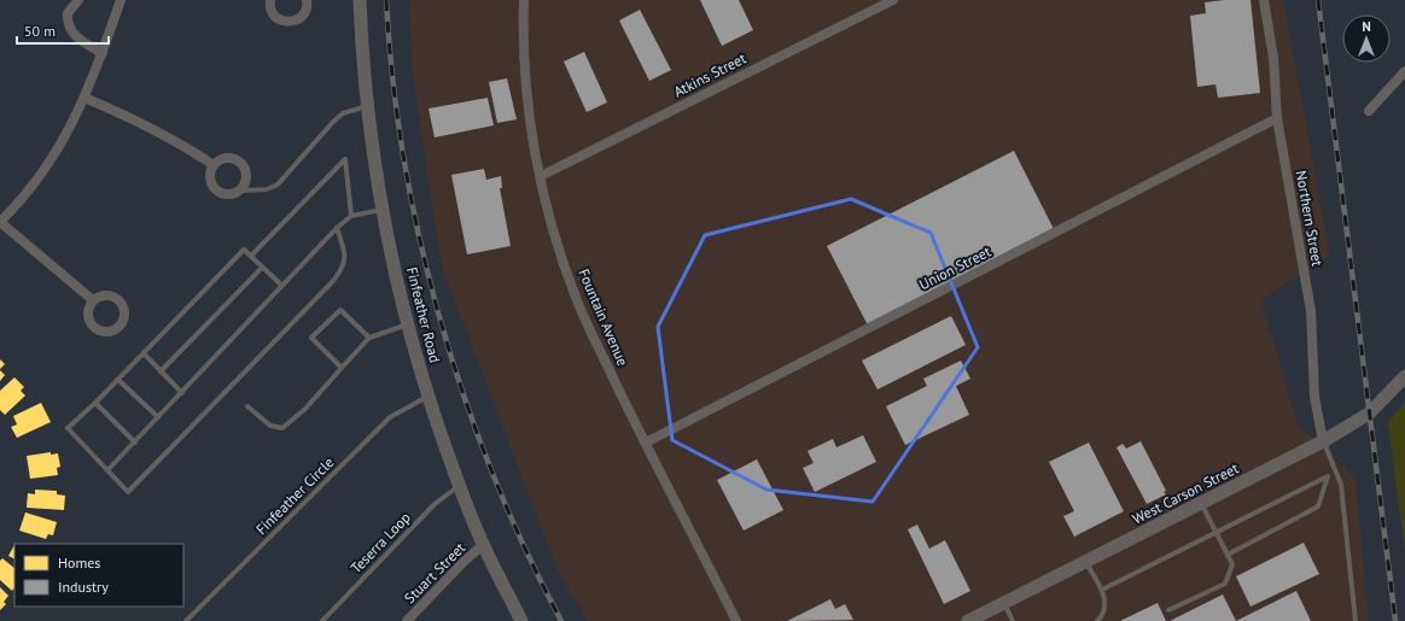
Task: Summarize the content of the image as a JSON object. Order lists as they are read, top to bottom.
{
  "streets": {
    "street": [
      "Atkins Street",
      "Northern Street",
      "Union Street",
      "Finfeather Road",
      "Fountain Avenue",
      "West Carson Street",
      "Stuart Street"
    ],
    "lane": ["Finfeather Circle", "Teserra Loop"]
  },
  "crossings": [
    ["Atkins Street", "Fountain Avenue"],
    ["Northern Street", "Union Street"],
    ["Northern Street", "West Carson Street"],
    ["Union Street", "Fountain Avenue"],
    ["Finfeather Road", "Finfeather Circle"],
    ["Finfeather Road", "Teserra Loop"],
    ["Finfeather Road", "Stuart Street"]
  ],
  "legend": ["Homes", "Industry"],
  "scale_bar": "50 m",
  "north": "top"
}
